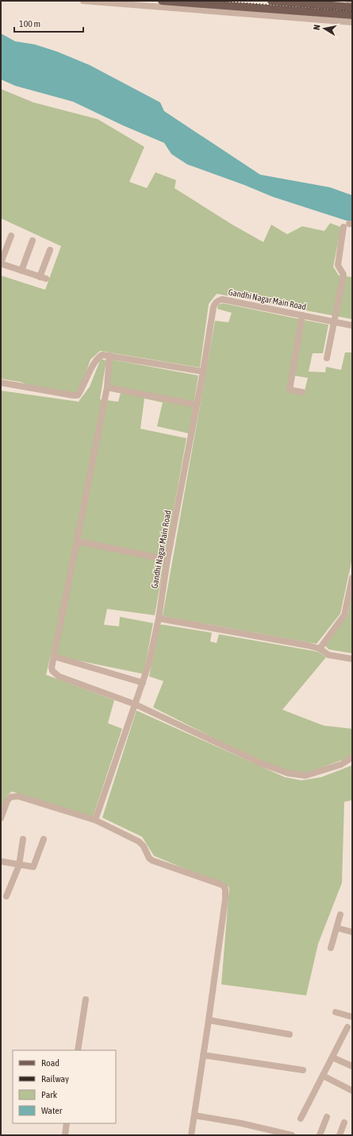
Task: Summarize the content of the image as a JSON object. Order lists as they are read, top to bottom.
{
  "streets": {
    "street": ["Gandhi Nagar Main Road"]
  },
  "legend": [
    "Road",
    "Railway",
    "Park",
    "Water"
  ],
  "scale_bar": "100 m",
  "north": "left"
}
